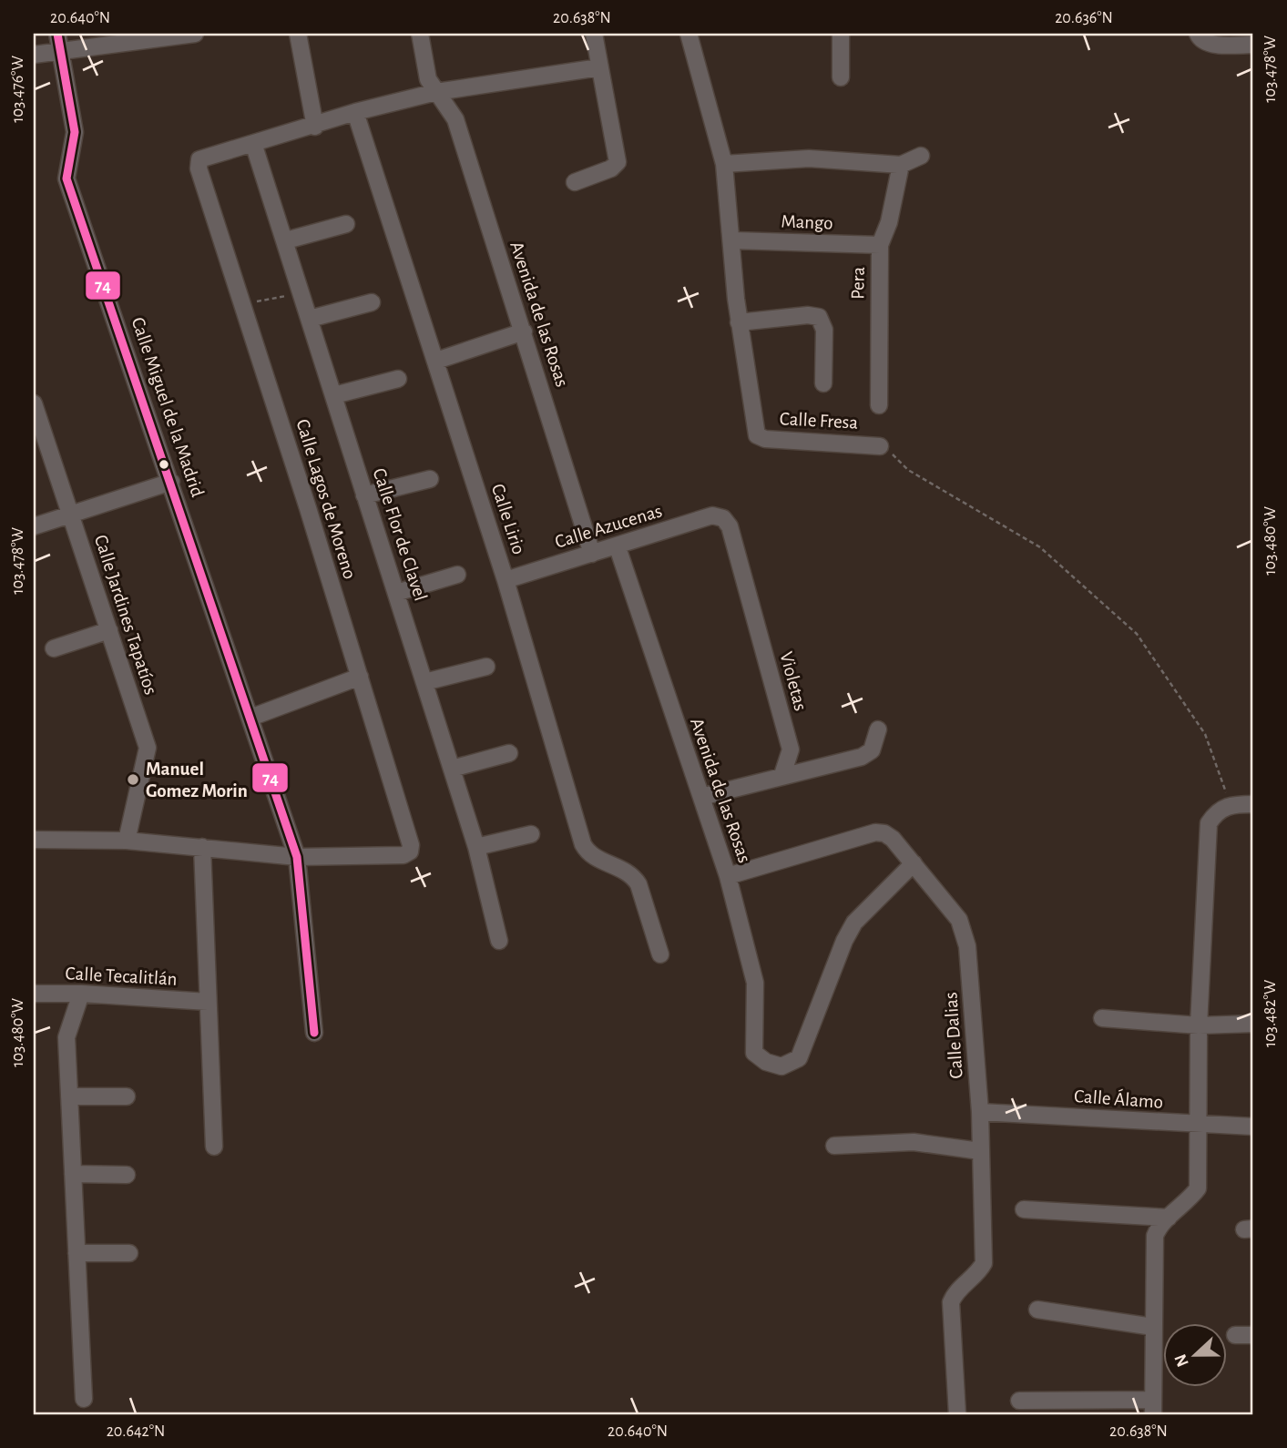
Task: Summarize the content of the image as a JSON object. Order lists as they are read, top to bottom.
{
  "streets": {
    "street": [
      "Mango",
      "Pera",
      "Avenida de las Rosas",
      "Calle Miguel de la Madrid",
      "Calle Fresa",
      "Calle Lagos de Moreno",
      "Calle Lirio",
      "Calle Azucenas",
      "Calle Flor de Clavel",
      "Calle Jardines Tapatíos",
      "Violetas",
      "Calle Tecalitlán",
      "Calle Dalias",
      "Calle Álamo"
    ]
  },
  "crossings": [
    ["Mango", "Pera"],
    ["Avenida de las Rosas", "Calle Azucenas"],
    ["Avenida de las Rosas", "Calle Dalias"],
    ["Calle Miguel de la Madrid", "Calle Lagos de Moreno"],
    ["Calle Lagos de Moreno", "Calle Flor de Clavel"],
    ["Calle Lirio", "Calle Azucenas"],
    ["Calle Azucenas", "Violetas"],
    ["Calle Dalias", "Calle Álamo"]
  ],
  "places": ["Manuel Gomez Morin"],
  "lines": ["transit line 74"],
  "north": "left",
  "coordinates": [
    "20.640°N",
    "20.638°N",
    "20.636°N",
    "103.478°W",
    "103.476°W",
    "103.480°W",
    "103.482°W",
    "20.642°N"
  ]
}
